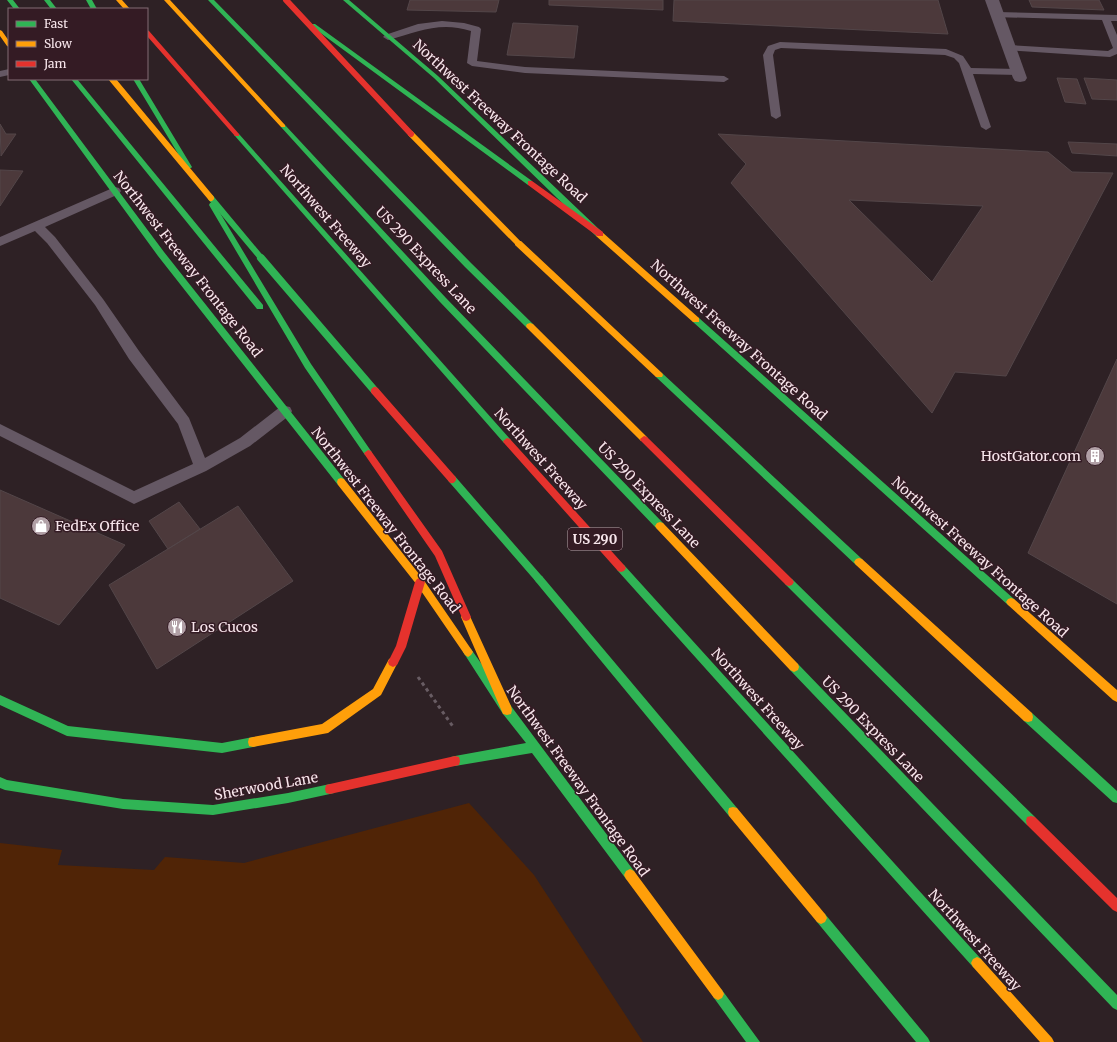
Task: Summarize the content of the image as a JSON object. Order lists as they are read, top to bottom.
{
  "streets": {
    "main road": [
      "Northwest Freeway Frontage Road",
      "Northwest Freeway",
      "US 290 Express Lane",
      "US 290",
      "Sherwood Lane"
    ]
  },
  "crossings": [
    ["Northwest Freeway Frontage Road", "Sherwood Lane"]
  ],
  "places": {
    "building": ["HostGator.com"],
    "shop": ["FedEx Office"],
    "restaurant": ["Los Cucos"]
  },
  "legend": ["Fast", "Slow", "Jam"]
}
